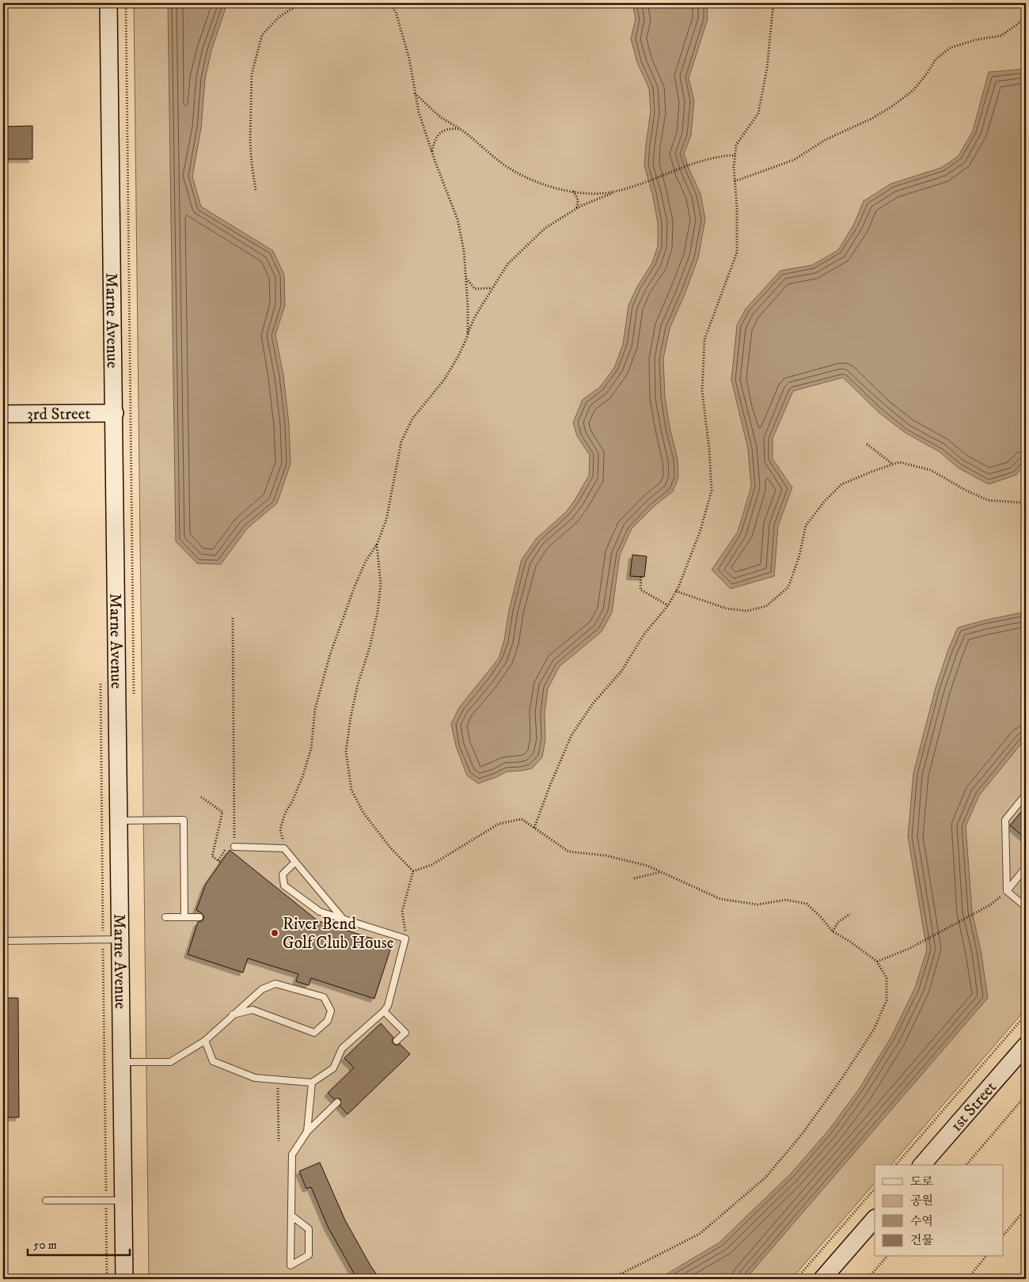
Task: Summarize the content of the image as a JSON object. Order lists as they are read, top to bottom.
{
  "streets": {
    "street": ["Marne Avenue", "3rd Street", "1st Street"]
  },
  "crossings": [
    ["Marne Avenue", "3rd Street"]
  ],
  "places": ["River Bend Golf Club House"],
  "legend": [
    "도로",
    "공원",
    "수역",
    "건물"
  ],
  "scale_bar": "50 m"
}
